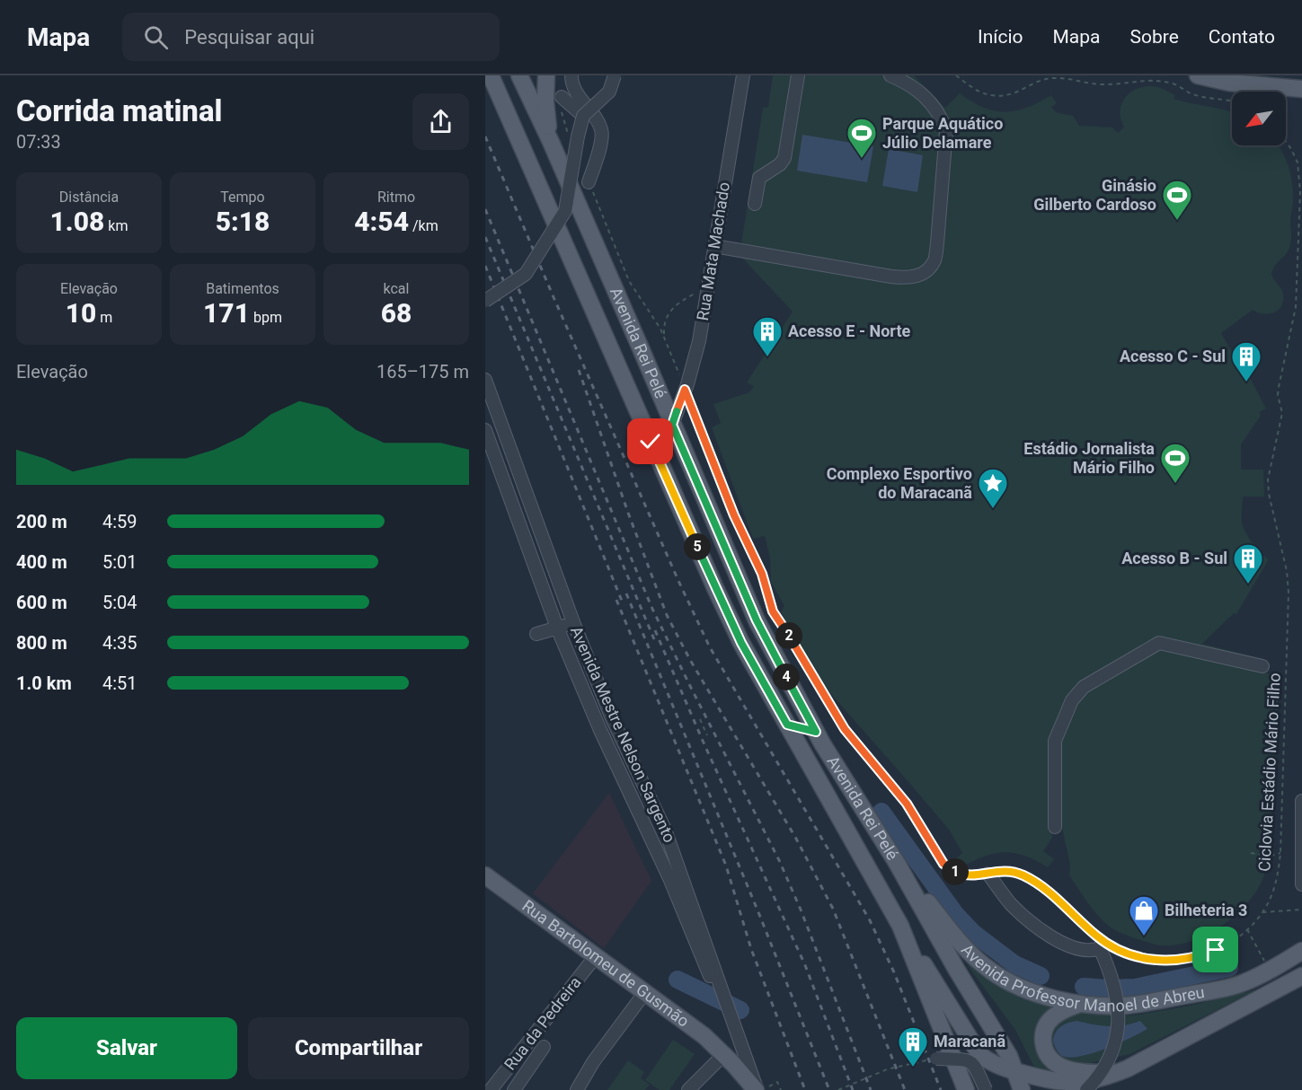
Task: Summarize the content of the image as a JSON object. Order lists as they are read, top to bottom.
{
  "streets": {
    "main road": ["Avenida Rei Pelé", "Rua Bartolomeu de Gusmão", "Avenida Professor Manoel de Abreu"],
    "street": ["Rua Mata Machado", "Avenida Mestre Nelson Sargento", "Rua da Pedreira"],
    "path": ["Ciclovia Estádio Mário Filho"]
  },
  "crossings": [
    ["Rua Mata Machado", "Avenida Rei Pelé"],
    ["Avenida Rei Pelé", "Avenida Professor Manoel de Abreu"],
    ["Avenida Mestre Nelson Sargento", "Rua Bartolomeu de Gusmão"],
    ["Rua Bartolomeu de Gusmão", "Rua da Pedreira"]
  ],
  "places": {
    "sports": ["Parque Aquático Júlio Delamare", "Ginásio Gilberto Cardoso", "Estádio Jornalista Mário Filho"],
    "building": [
      "Acesso E - Norte",
      "Acesso C - Sul",
      "Acesso B - Sul",
      "Maracanã"
    ],
    "place": ["Complexo Esportivo do Maracanã"],
    "shop": ["Bilheteria 3"]
  },
  "north": "bottom left",
  "page": {
    "header": "Mapa",
    "search": "Pesquisar aqui",
    "nav": [
      "Início",
      "Mapa",
      "Sobre",
      "Contato"
    ],
    "heading": ["Corrida matinal", "07:33"],
    "stats": [
      ["Distância", "1.08 km"],
      ["Tempo", "5:18"],
      ["Ritmo", "4:54 /km"],
      ["Elevação", "10 m"],
      ["Batimentos", "171 bpm"],
      ["kcal", "68"]
    ],
    "chart": ["Elevação", "165–175 m"],
    "list": [
      {
        "name": "200 m",
        "note": "4:59"
      },
      {
        "name": "400 m",
        "note": "5:01"
      },
      {
        "name": "600 m",
        "note": "5:04"
      },
      {
        "name": "800 m",
        "note": "4:35"
      },
      {
        "name": "1.0 km",
        "note": "4:51"
      }
    ],
    "pins": [
      "5",
      "2",
      "4",
      "1"
    ],
    "buttons": ["Salvar", "Compartilhar"]
  }
}
